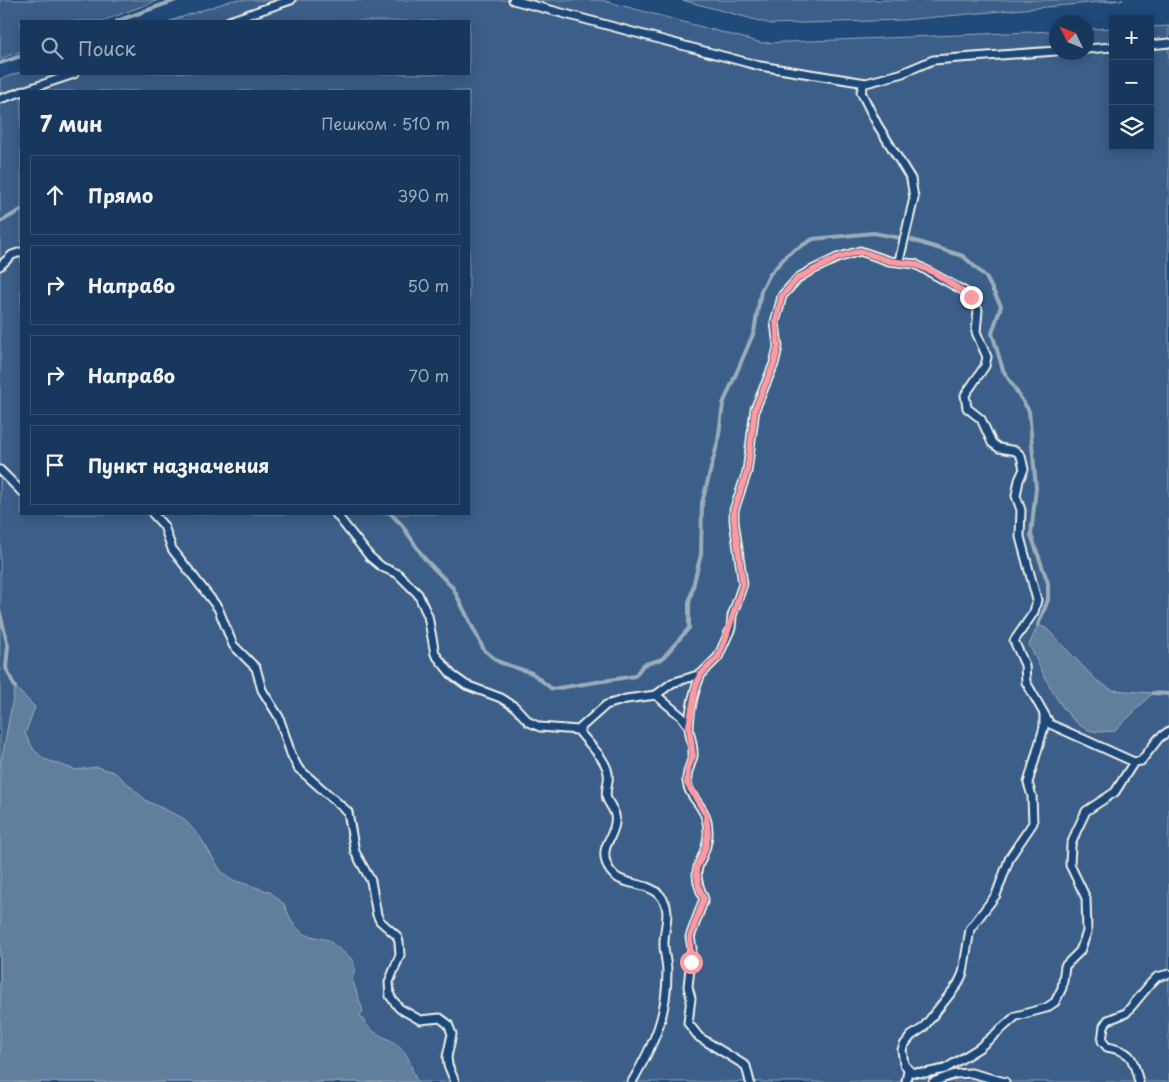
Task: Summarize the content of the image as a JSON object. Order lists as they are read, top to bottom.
{
  "north": "top left",
  "page": {
    "map_buttons": ["+", "−"],
    "search": "Поиск",
    "heading": ["7 мин", "Пешком · 510 m"],
    "list": [
      ["Прямо", "390 m"],
      ["Направо", "50 m"],
      ["Направо", "70 m"],
      "Пункт назначения"
    ]
  }
}
